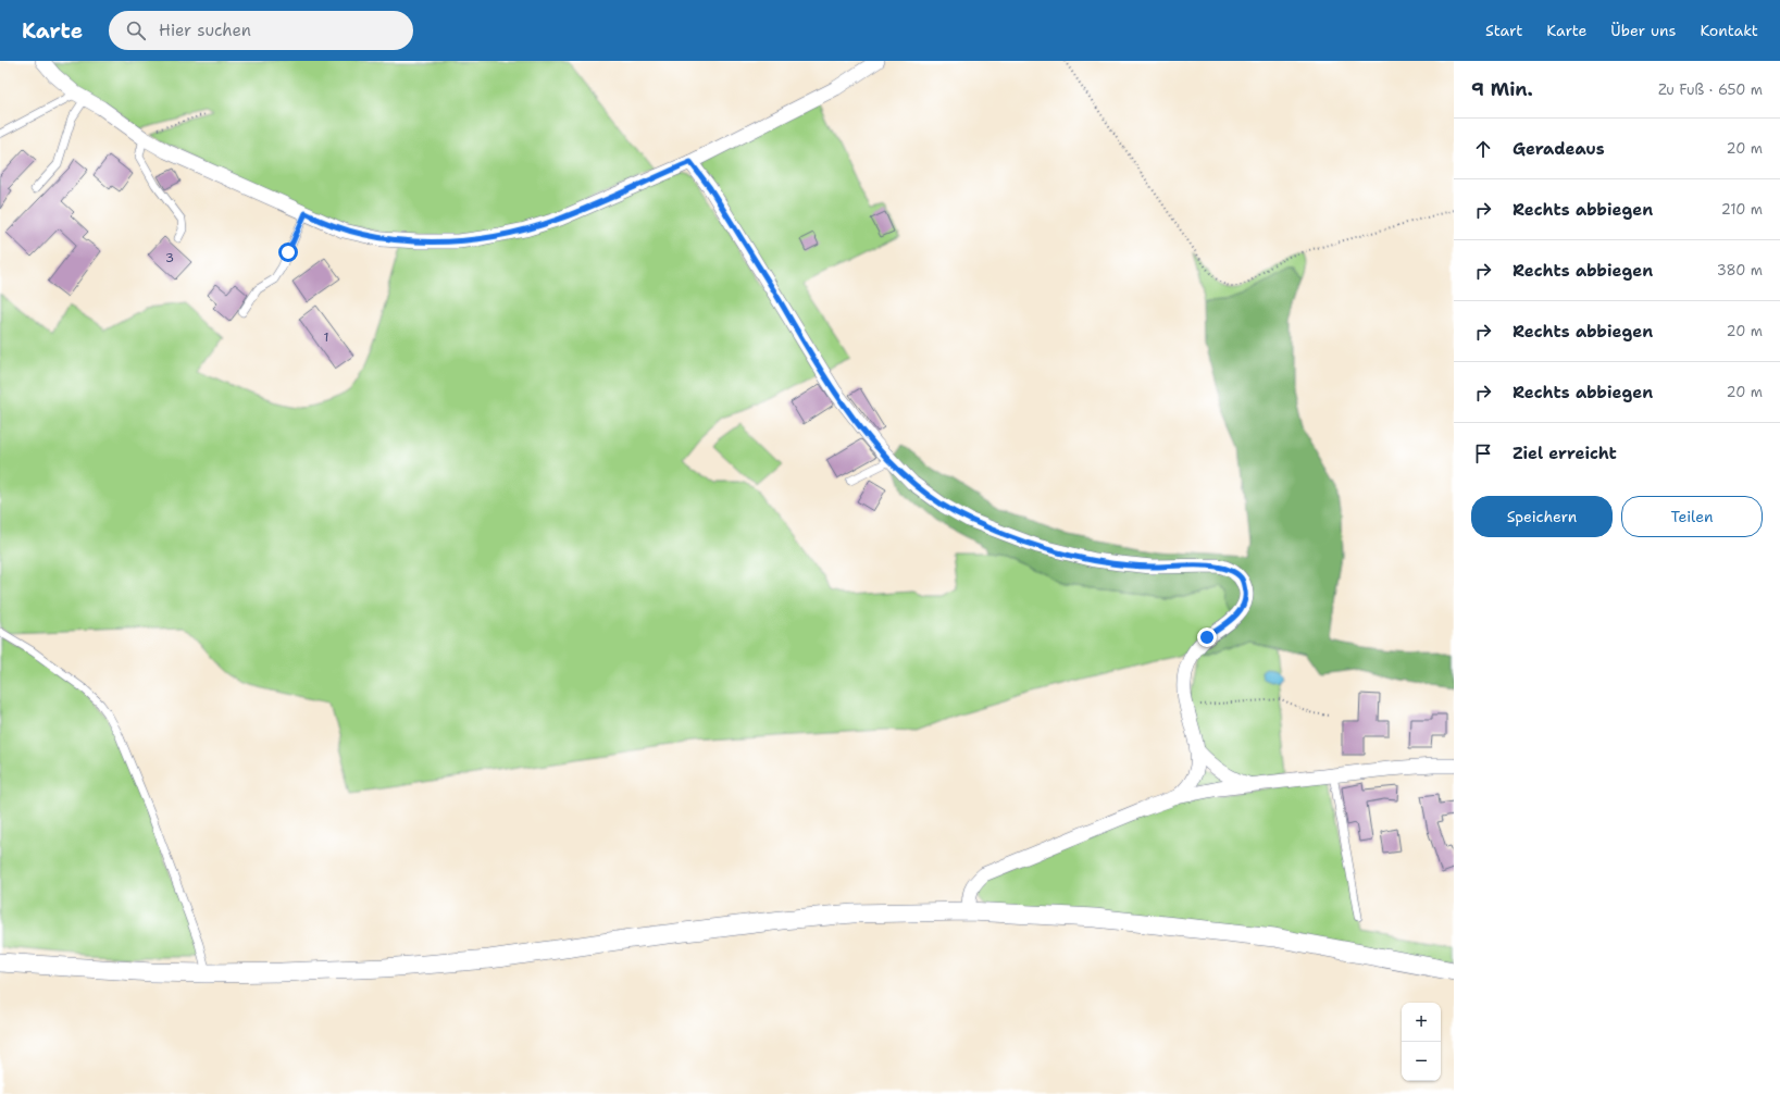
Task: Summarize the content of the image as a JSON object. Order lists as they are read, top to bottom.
{
  "house_numbers": ["3", "1"],
  "page": {
    "header": "Karte",
    "search": "Hier suchen",
    "nav": [
      "Start",
      "Karte",
      "Über uns",
      "Kontakt"
    ],
    "heading": ["9 Min.", "Zu Fuß · 650 m"],
    "list": [
      ["Geradeaus", "20 m"],
      ["Rechts abbiegen", "210 m"],
      ["Rechts abbiegen", "380 m"],
      ["Rechts abbiegen", "20 m"],
      ["Rechts abbiegen", "20 m"],
      "Ziel erreicht"
    ],
    "buttons": ["Speichern", "Teilen"],
    "map_buttons": ["+", "−"]
  }
}
